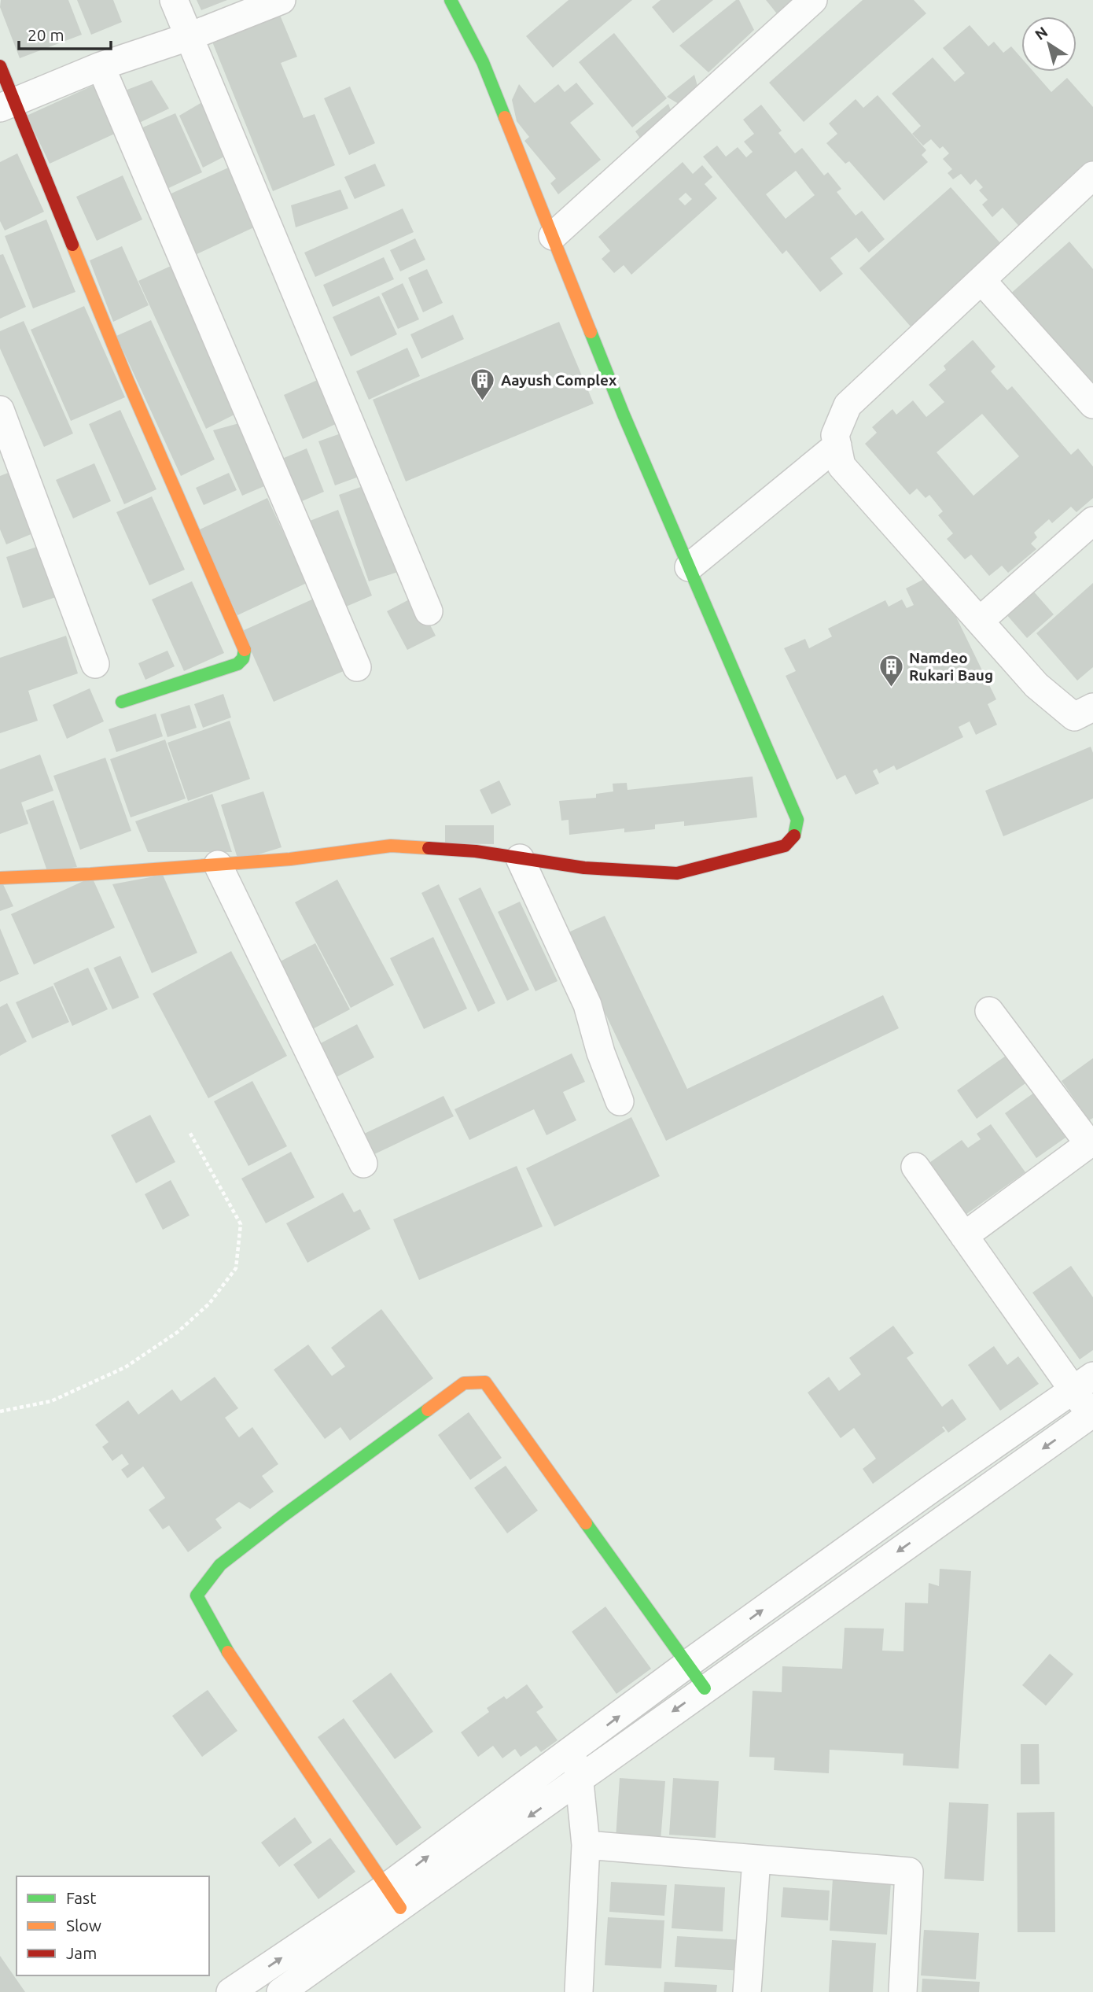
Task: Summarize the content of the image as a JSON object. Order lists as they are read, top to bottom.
{
  "places": {
    "building": ["Aayush Complex", "Namdeo Rukari Baug"]
  },
  "legend": ["Fast", "Slow", "Jam"],
  "scale_bar": "20 m",
  "north": "top left"
}
